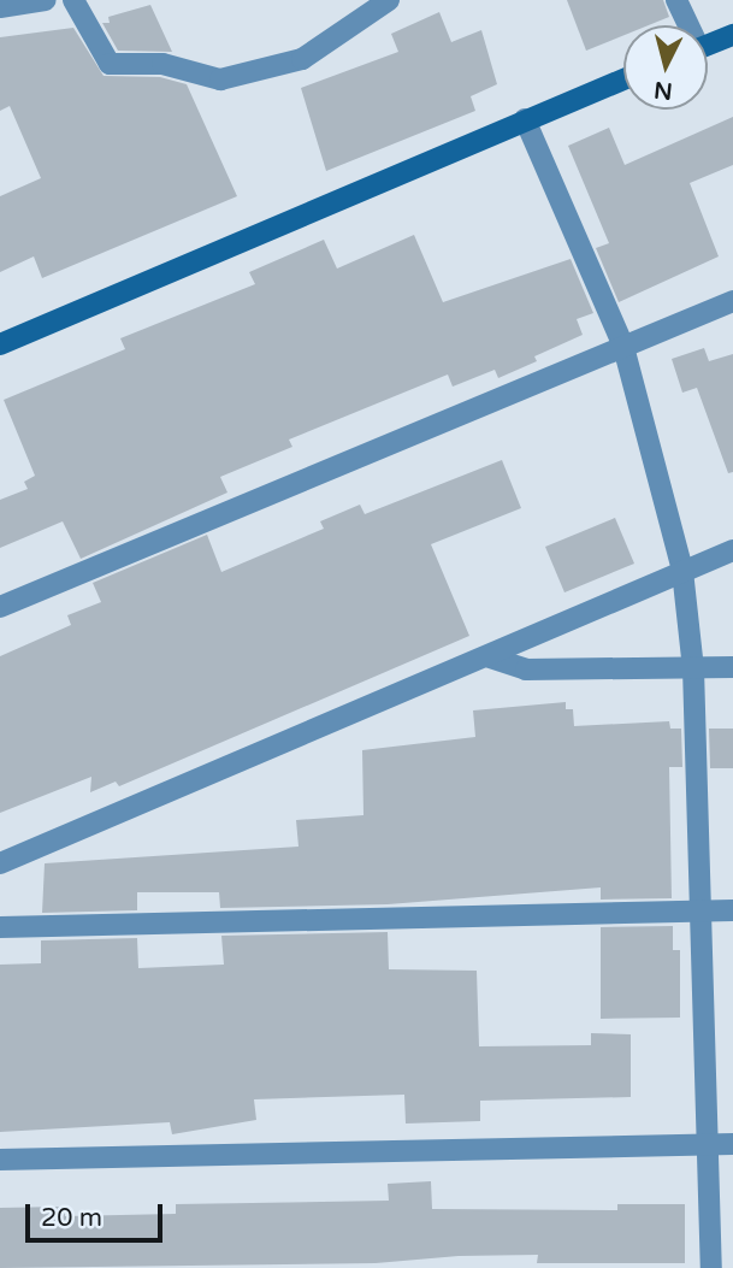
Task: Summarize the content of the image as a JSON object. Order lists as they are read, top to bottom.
{
  "scale_bar": "20 m",
  "north": "bottom"
}
